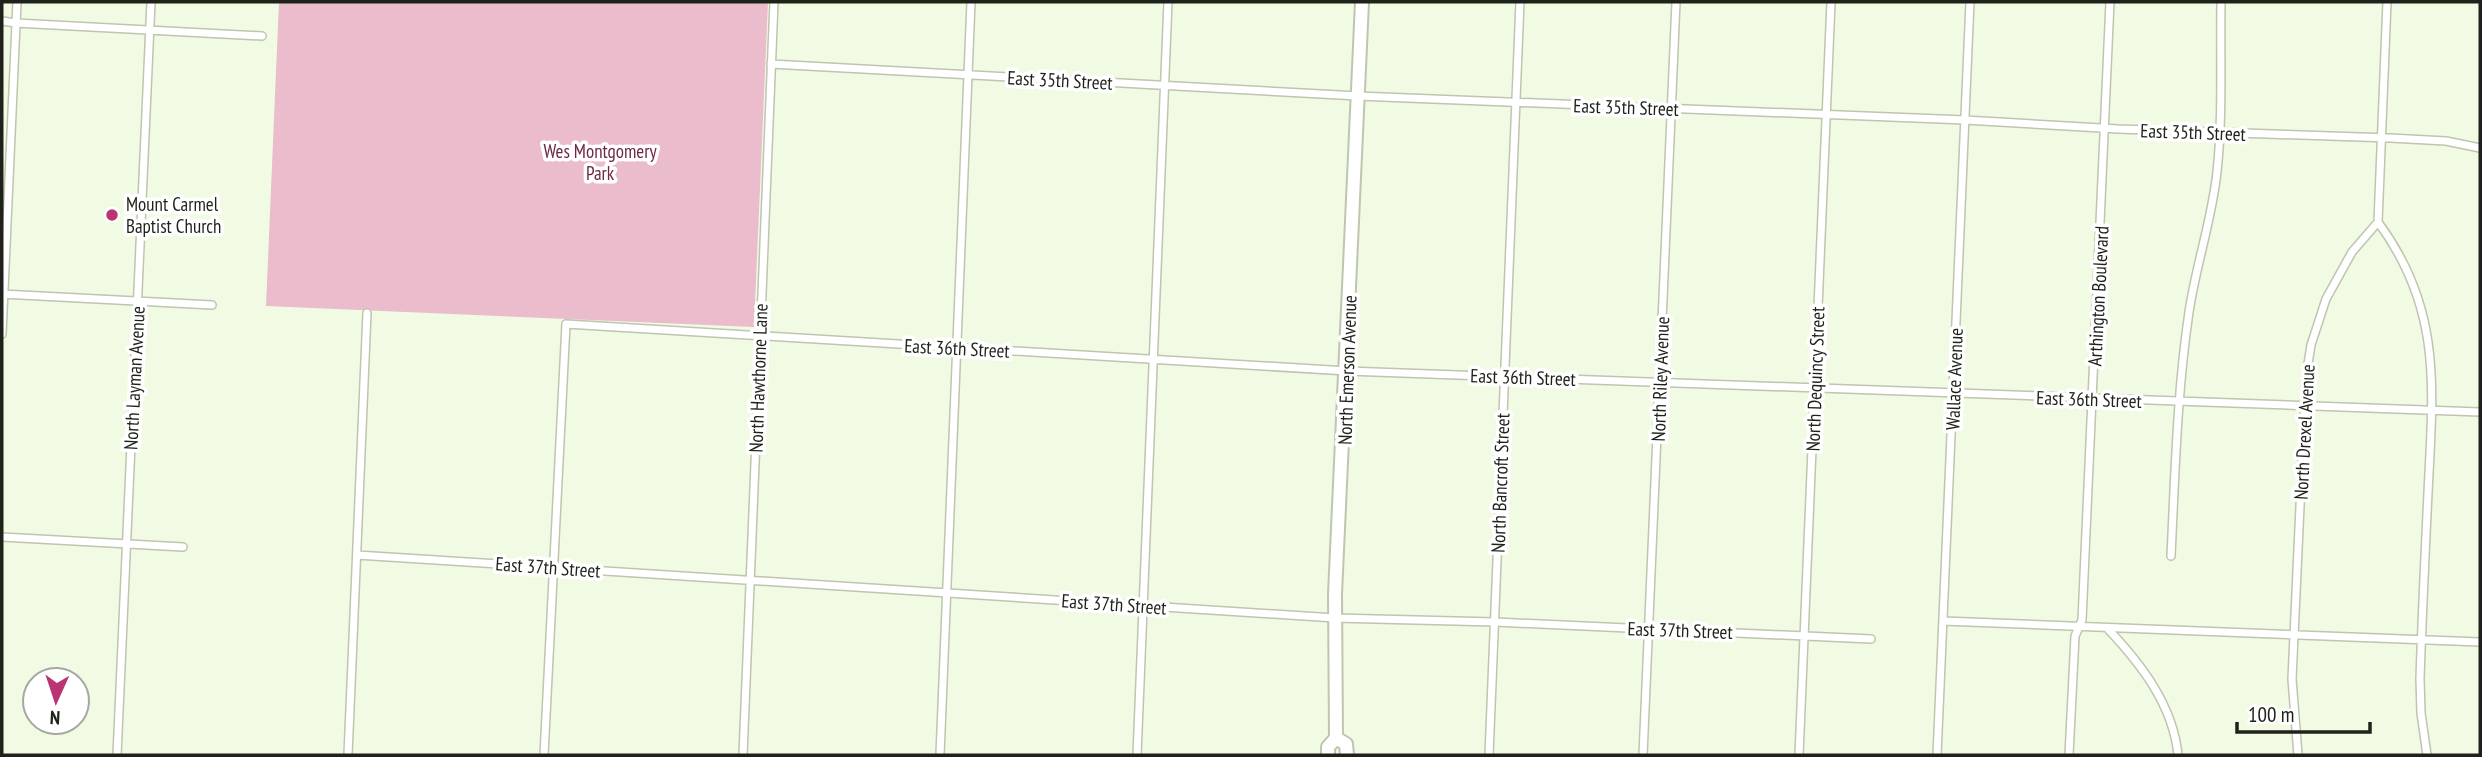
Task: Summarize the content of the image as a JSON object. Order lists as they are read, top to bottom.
{
  "streets": {
    "main road": ["North Emerson Avenue"],
    "street": [
      "East 35th Street",
      "Arthington Boulevard",
      "East 36th Street",
      "North Layman Avenue",
      "North Hawthorne Lane",
      "North Riley Avenue",
      "North Dequincy Street",
      "Wallace Avenue",
      "North Drexel Avenue",
      "North Bancroft Street",
      "East 37th Street"
    ]
  },
  "crossings": [
    ["East 35th Street", "Arthington Boulevard"],
    ["East 35th Street", "North Emerson Avenue"],
    ["East 35th Street", "North Hawthorne Lane"],
    ["East 35th Street", "North Riley Avenue"],
    ["East 35th Street", "North Dequincy Street"],
    ["East 35th Street", "Wallace Avenue"],
    ["East 35th Street", "North Bancroft Street"],
    ["Arthington Boulevard", "East 36th Street"],
    ["East 36th Street", "North Emerson Avenue"],
    ["East 36th Street", "North Hawthorne Lane"],
    ["East 36th Street", "North Riley Avenue"],
    ["East 36th Street", "North Dequincy Street"],
    ["East 36th Street", "Wallace Avenue"],
    ["East 36th Street", "North Drexel Avenue"],
    ["East 36th Street", "North Bancroft Street"],
    ["East 36th Street", "East 37th Street"],
    ["North Emerson Avenue", "East 37th Street"],
    ["North Hawthorne Lane", "East 37th Street"],
    ["North Riley Avenue", "East 37th Street"],
    ["North Dequincy Street", "East 37th Street"],
    ["North Bancroft Street", "East 37th Street"]
  ],
  "parks": ["Wes Montgomery Park"],
  "places": ["Mount Carmel Baptist Church"],
  "scale_bar": "100 m",
  "north": "bottom"
}
